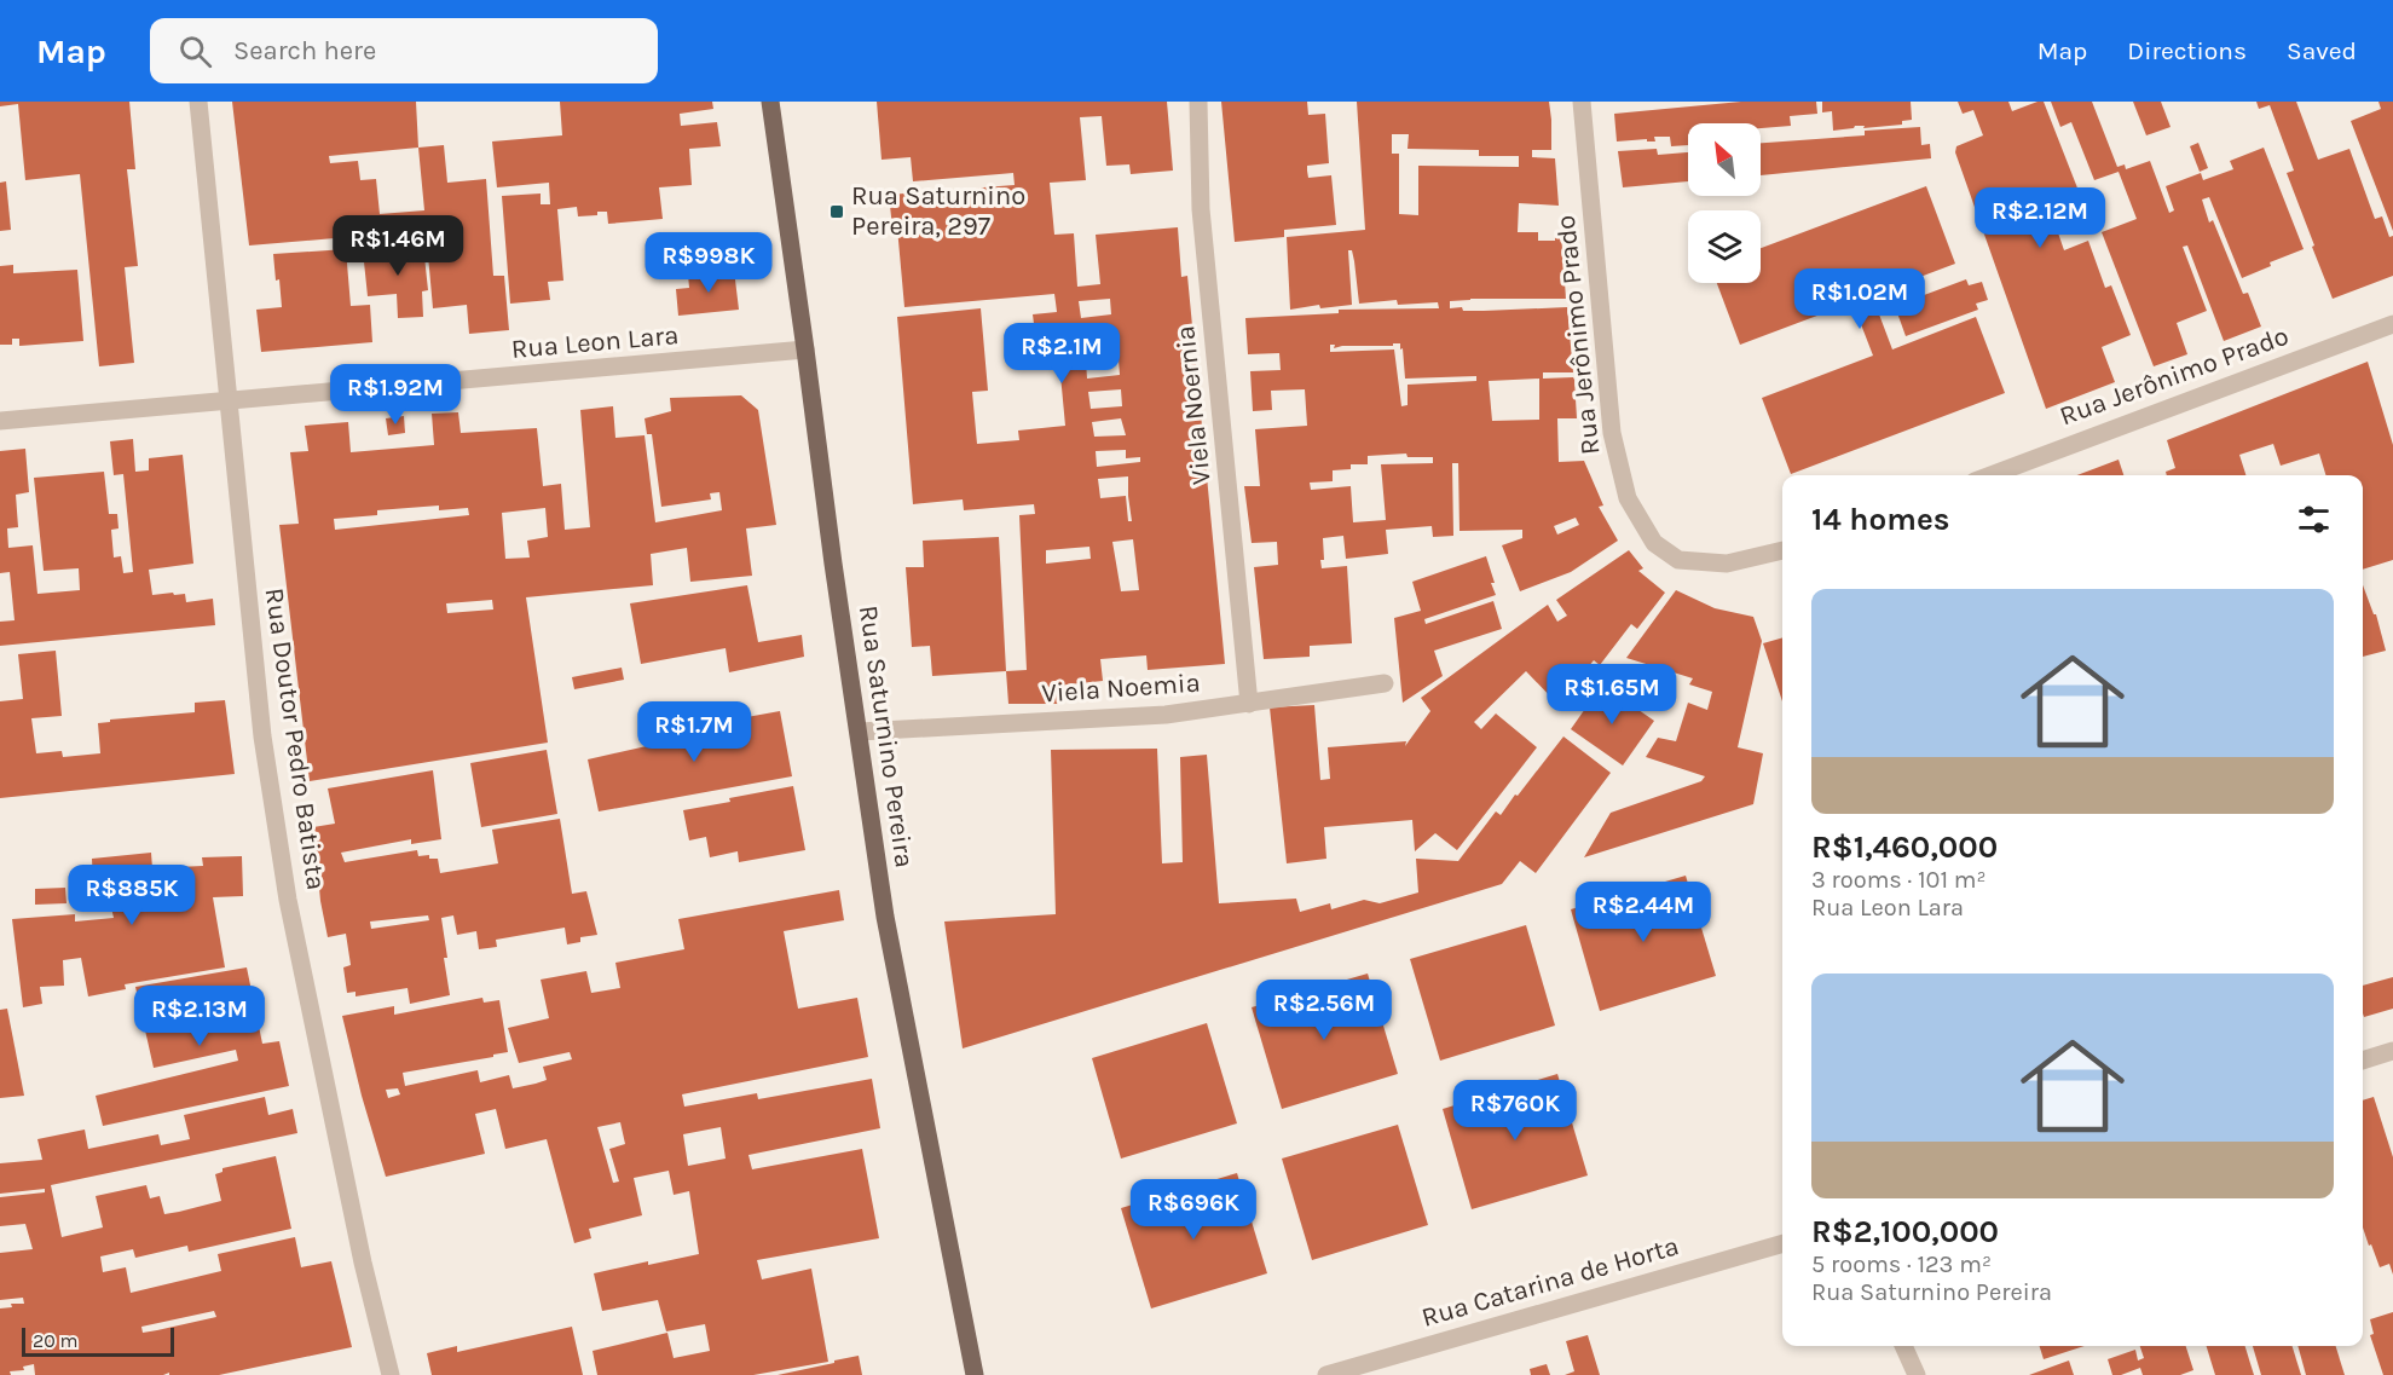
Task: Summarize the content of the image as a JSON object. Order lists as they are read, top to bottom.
{
  "streets": {
    "main road": ["Rua Saturnino Pereira"],
    "street": [
      "Rua Jerônimo Prado",
      "Rua Leon Lara",
      "Viela Noernia",
      "Viela Noemia",
      "Rua Doutor Pedro Batista",
      "Rua Catarina de Horta"
    ]
  },
  "crossings": [
    ["Rua Leon Lara", "Rua Saturnino Pereira"],
    ["Rua Leon Lara", "Rua Doutor Pedro Batista"],
    ["Viela Noernia", "Viela Noemia"],
    ["Viela Noemia", "Rua Saturnino Pereira"]
  ],
  "places": {
    "transit": ["Rua Saturnino Pereira, 297"]
  },
  "scale_bar": "20 m",
  "north": "top left",
  "page": {
    "header": "Map",
    "search": "Search here",
    "nav": ["Map", "Directions", "Saved"],
    "price": [
      "R$2.12M",
      "R$1.46M",
      "R$998K",
      "R$1.02M",
      "R$2.1M",
      "R$1.92M",
      "R$1.65M",
      "R$1.7M",
      "R$885K",
      "R$2.44M",
      "R$2.56M",
      "R$2.13M",
      "R$760K",
      "R$696K"
    ],
    "heading": "14 homes",
    "list": [
      {
        "name": "R$1,460,000",
        "note": "3 rooms · 101 m² · Rua Leon Lara"
      },
      {
        "name": "R$2,100,000",
        "note": "5 rooms · 123 m² · Rua Saturnino Pereira"
      }
    ],
    "scale": "20 m"
  }
}
